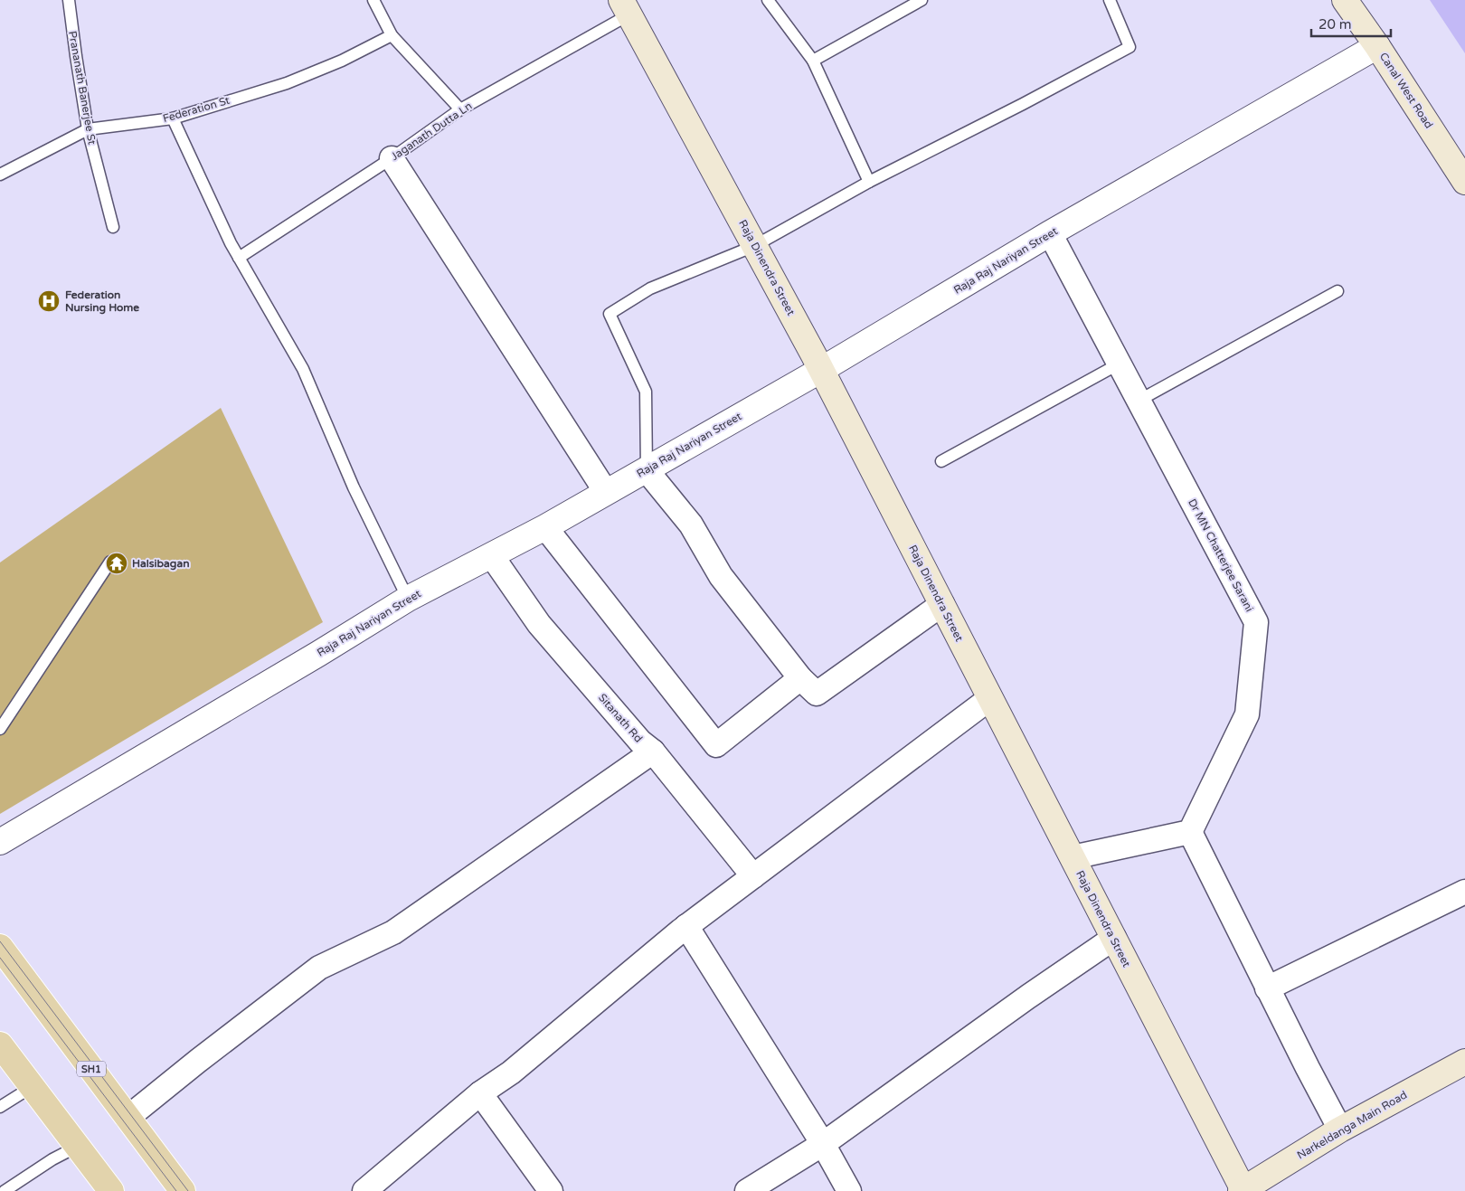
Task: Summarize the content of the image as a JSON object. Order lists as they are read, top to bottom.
{
  "streets": {
    "main road": [
      "Canal West Road",
      "Raja Dinendra Street",
      "SH1",
      "Narkeldanga Main Road"
    ],
    "street": ["Raja Raj Nariyan Street", "Dr MN Chatterjee Sarani", "Sitanath Rd"],
    "lane": ["Prananath Banerjee St", "Federation St", "Jaganath Dutta Ln"]
  },
  "crossings": [
    ["Prananath Banerjee St", "Federation St"],
    ["Canal West Road", "Raja Raj Nariyan Street"],
    ["Jaganath Dutta Ln", "Raja Dinendra Street"],
    ["Raja Raj Nariyan Street", "Raja Dinendra Street"],
    ["Raja Raj Nariyan Street", "Dr MN Chatterjee Sarani"],
    ["Raja Raj Nariyan Street", "Sitanath Rd"],
    ["Raja Dinendra Street", "Narkeldanga Main Road"]
  ],
  "places": {
    "hospital": ["Federation Nursing Home"],
    "temple": ["Halsibagan"]
  },
  "scale_bar": "20 m"
}
